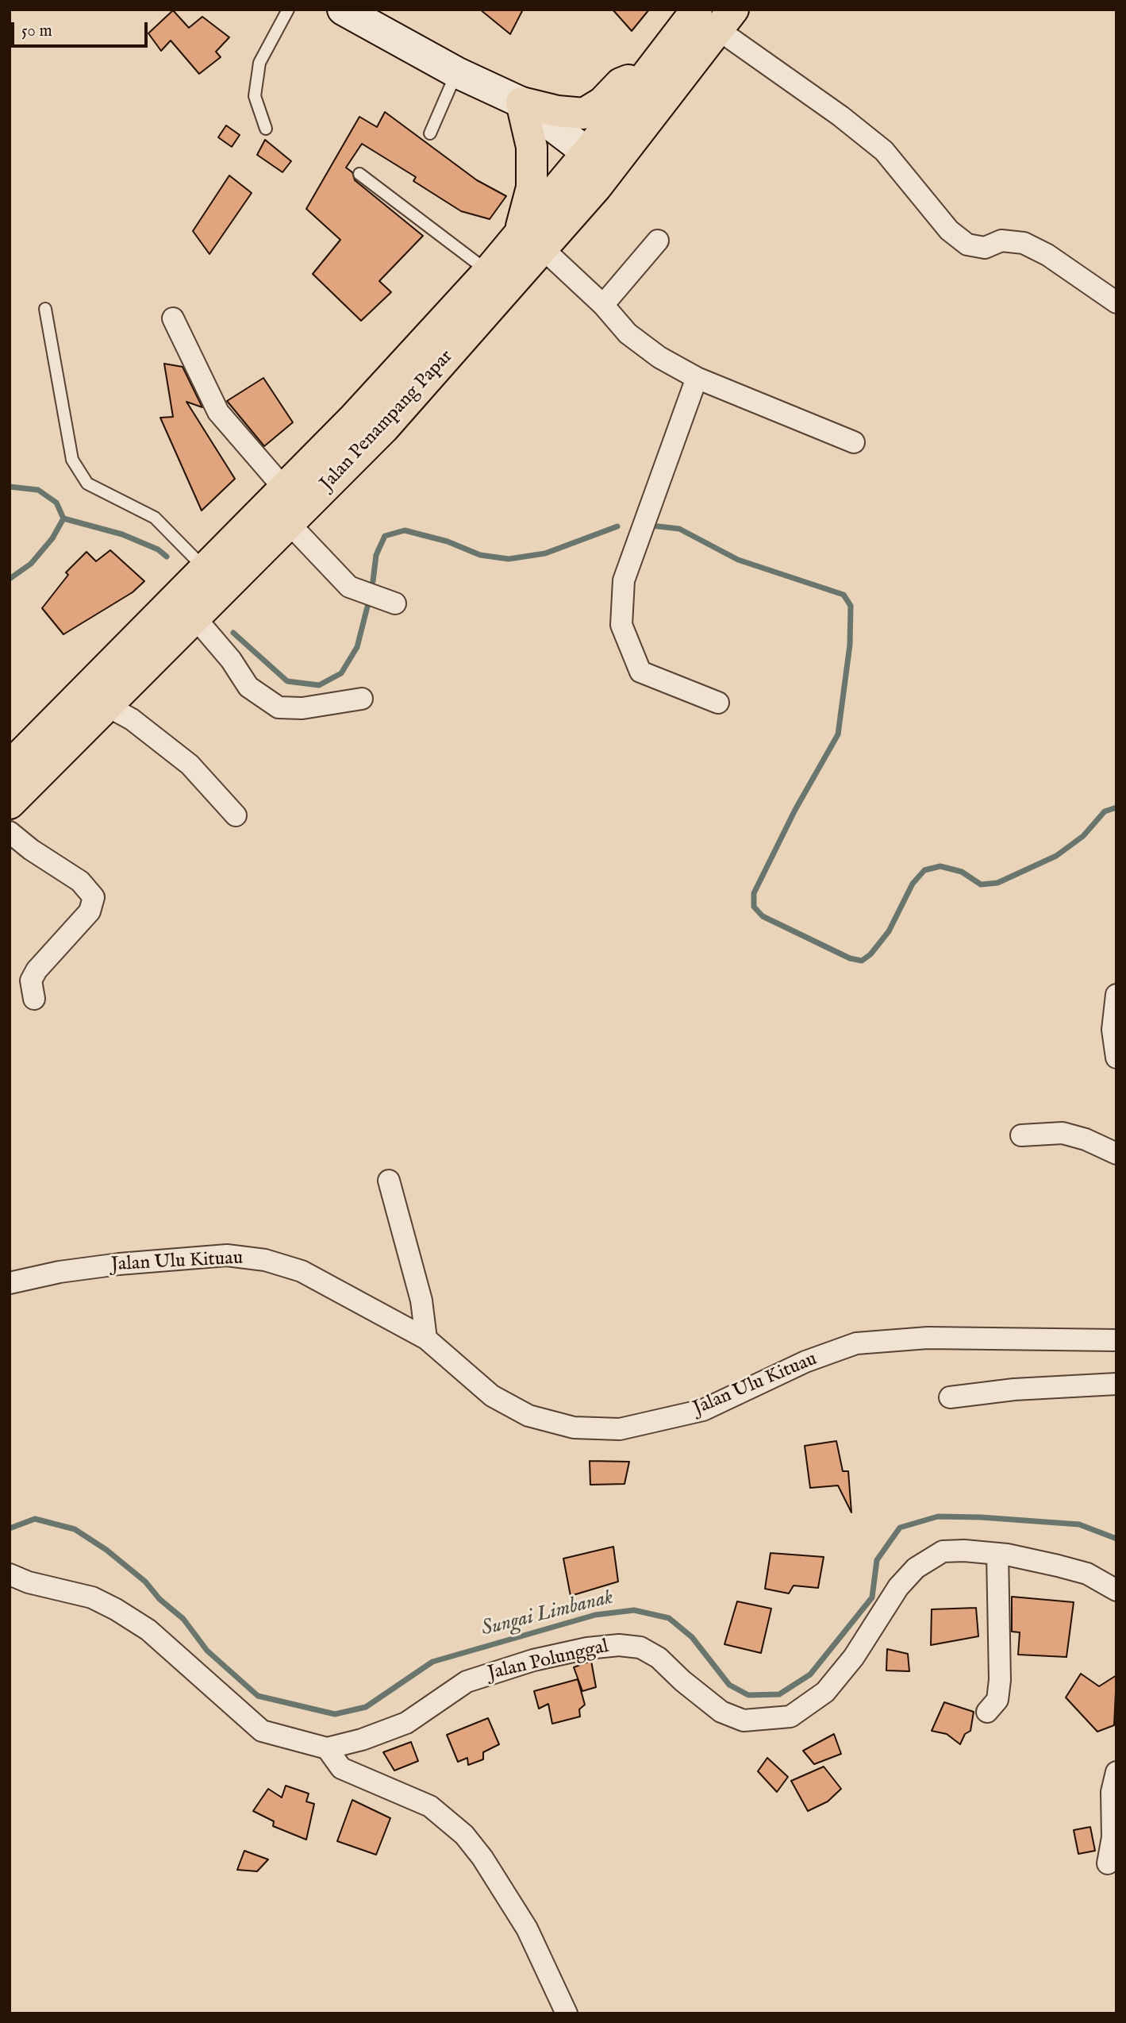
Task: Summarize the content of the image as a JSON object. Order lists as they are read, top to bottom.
{
  "streets": {
    "main road": ["Jalan Penampang Papar"],
    "street": ["Jalan Ulu Kituau", "Jalan Polunggal"]
  },
  "water": ["Sungai Limbanak"],
  "scale_bar": "50 m"
}
